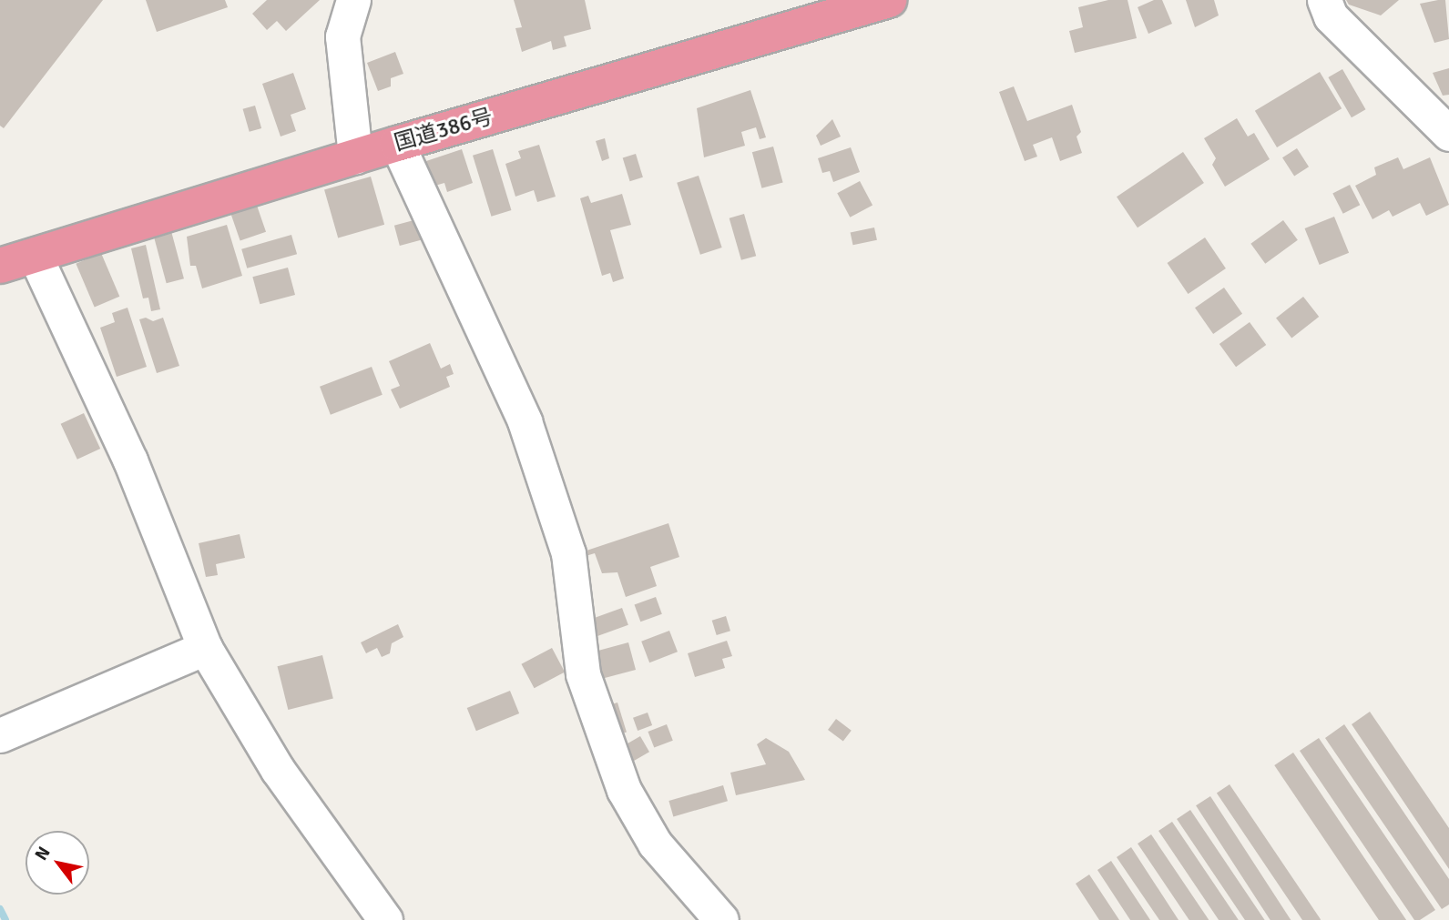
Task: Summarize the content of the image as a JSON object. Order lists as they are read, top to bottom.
{
  "streets": {
    "highway": ["国道386号"]
  },
  "north": "top left"
}
